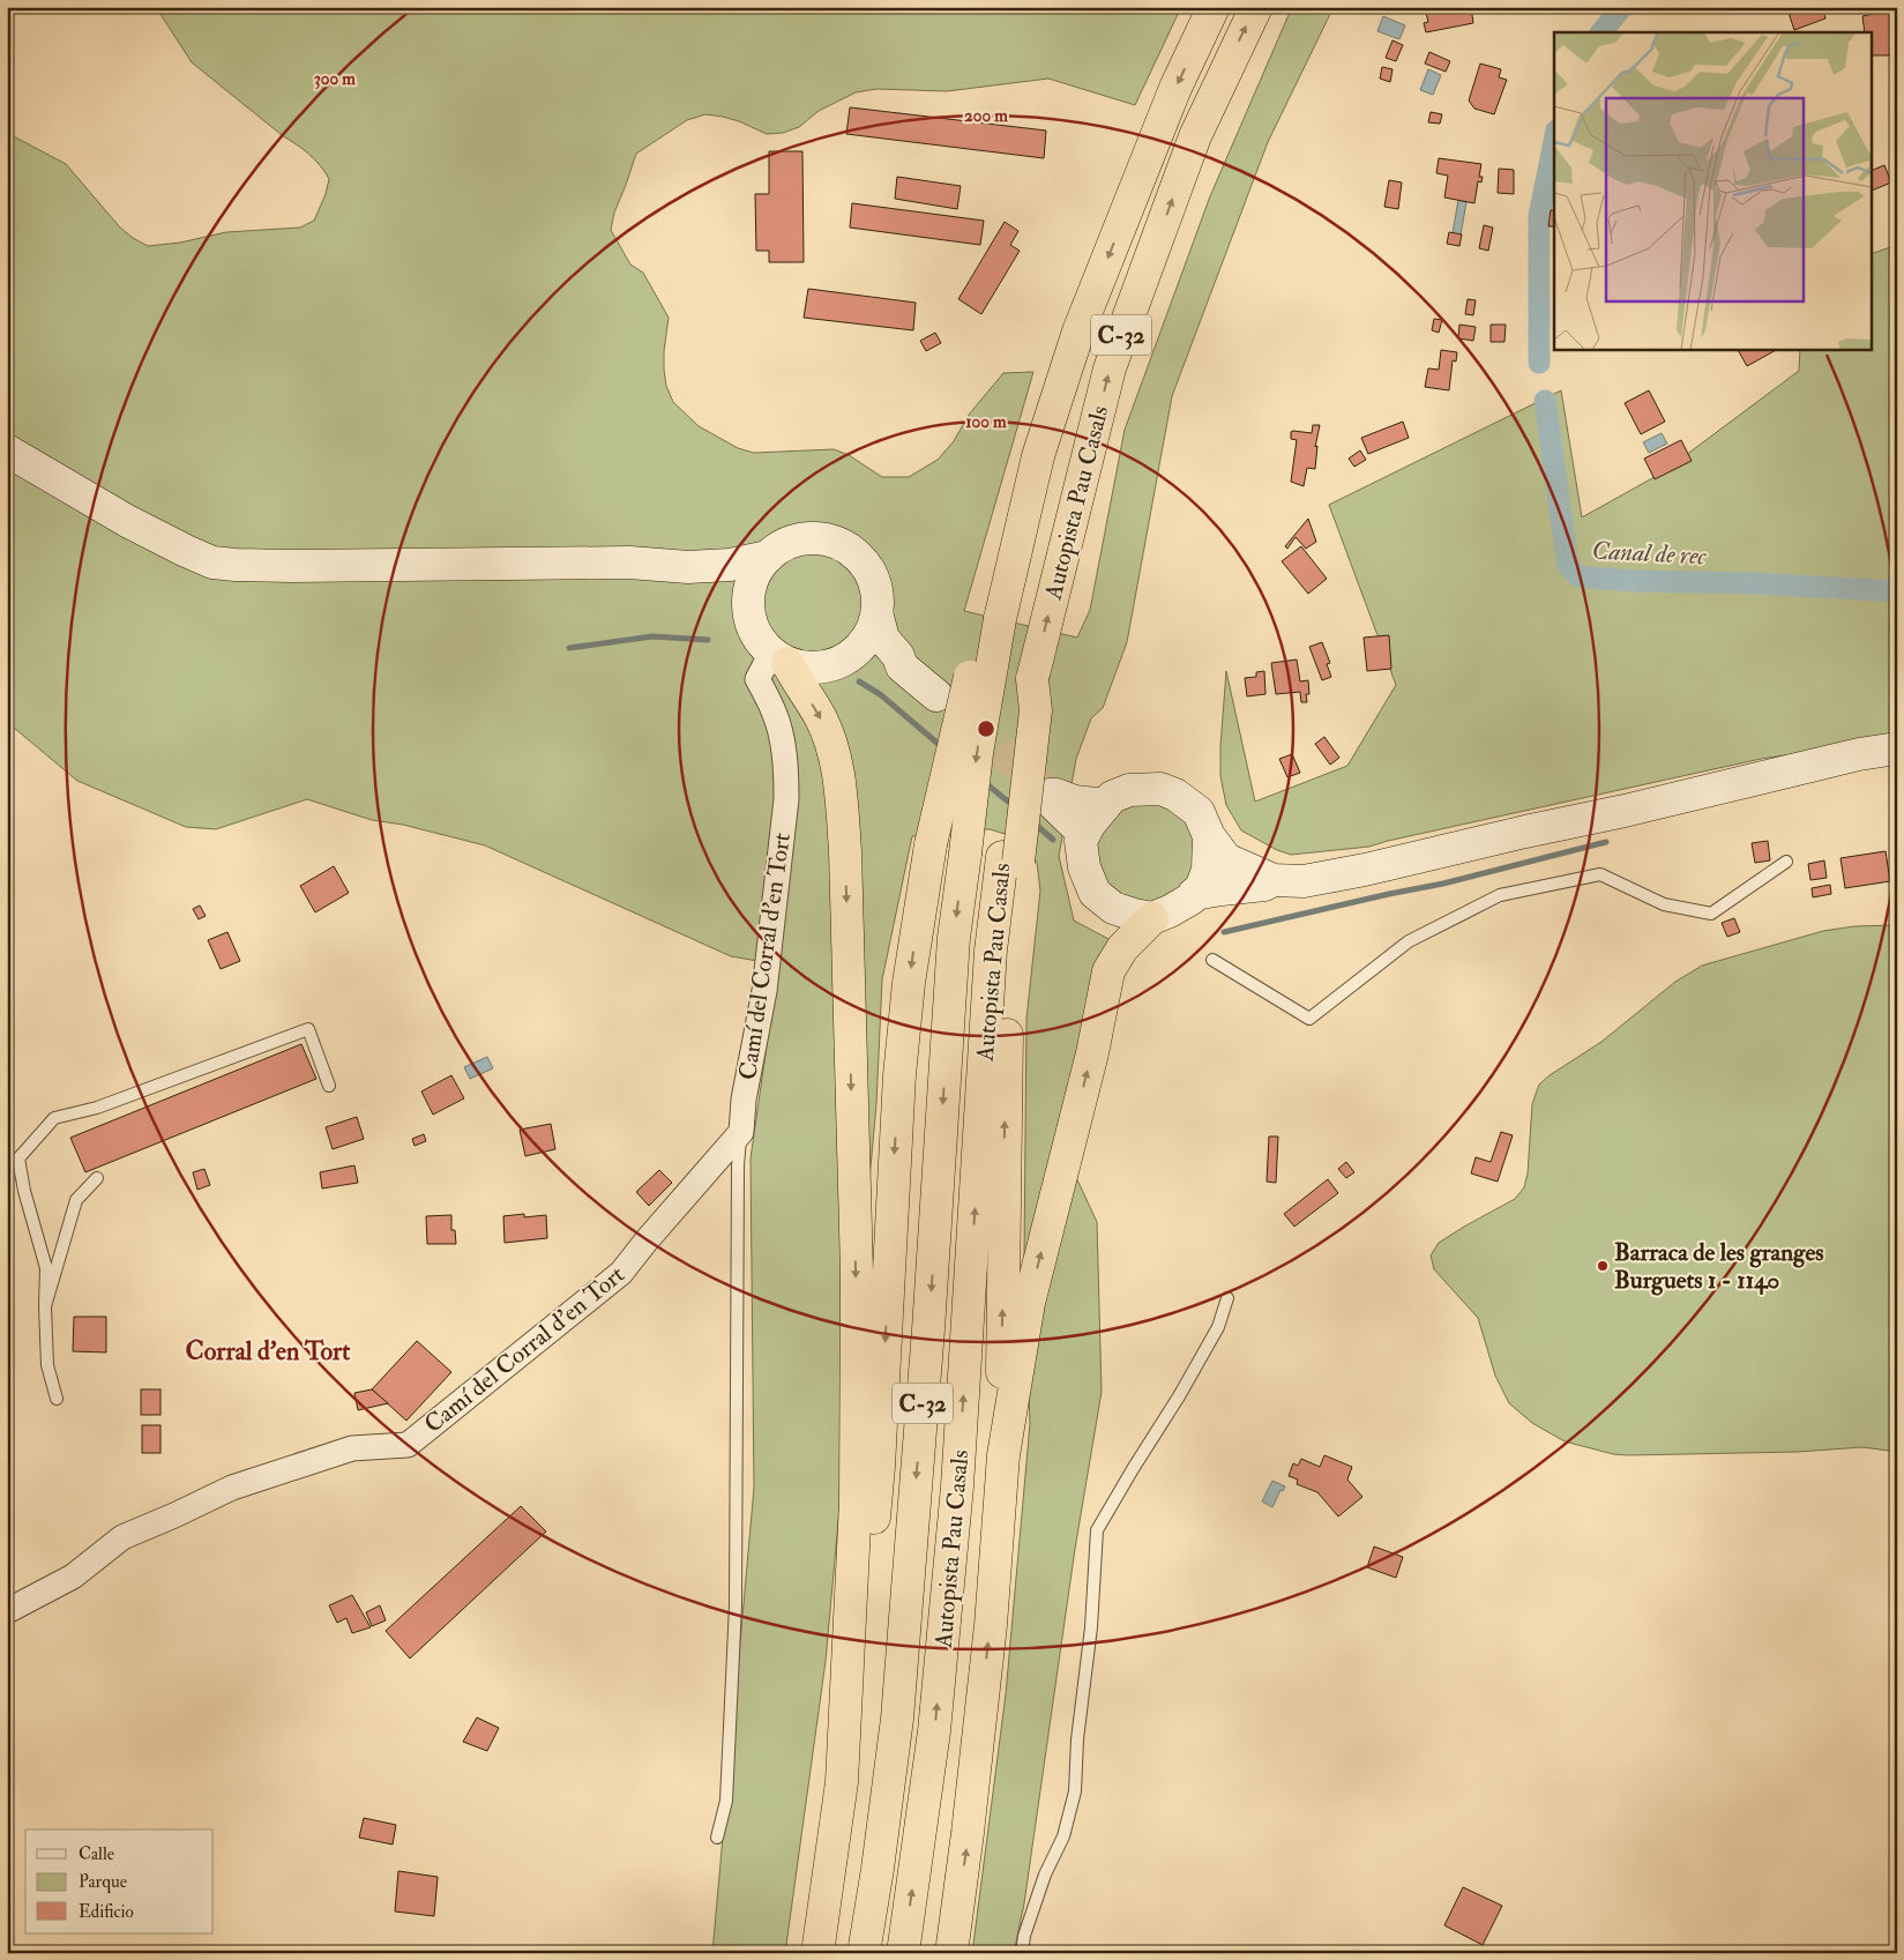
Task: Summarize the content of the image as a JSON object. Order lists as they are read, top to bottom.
{
  "streets": {
    "highway": ["C-32", "Autopista Pau Casals"],
    "street": ["Camí del Corral d'en Tort"]
  },
  "districts": ["Corral d'en Tort"],
  "water": ["Canal de rec"],
  "places": ["Barraca de les granges Burguets 1 - 1140"],
  "legend": ["Calle", "Parque", "Edificio"],
  "rings": ["300 m", "200 m", "100 m"]
}
